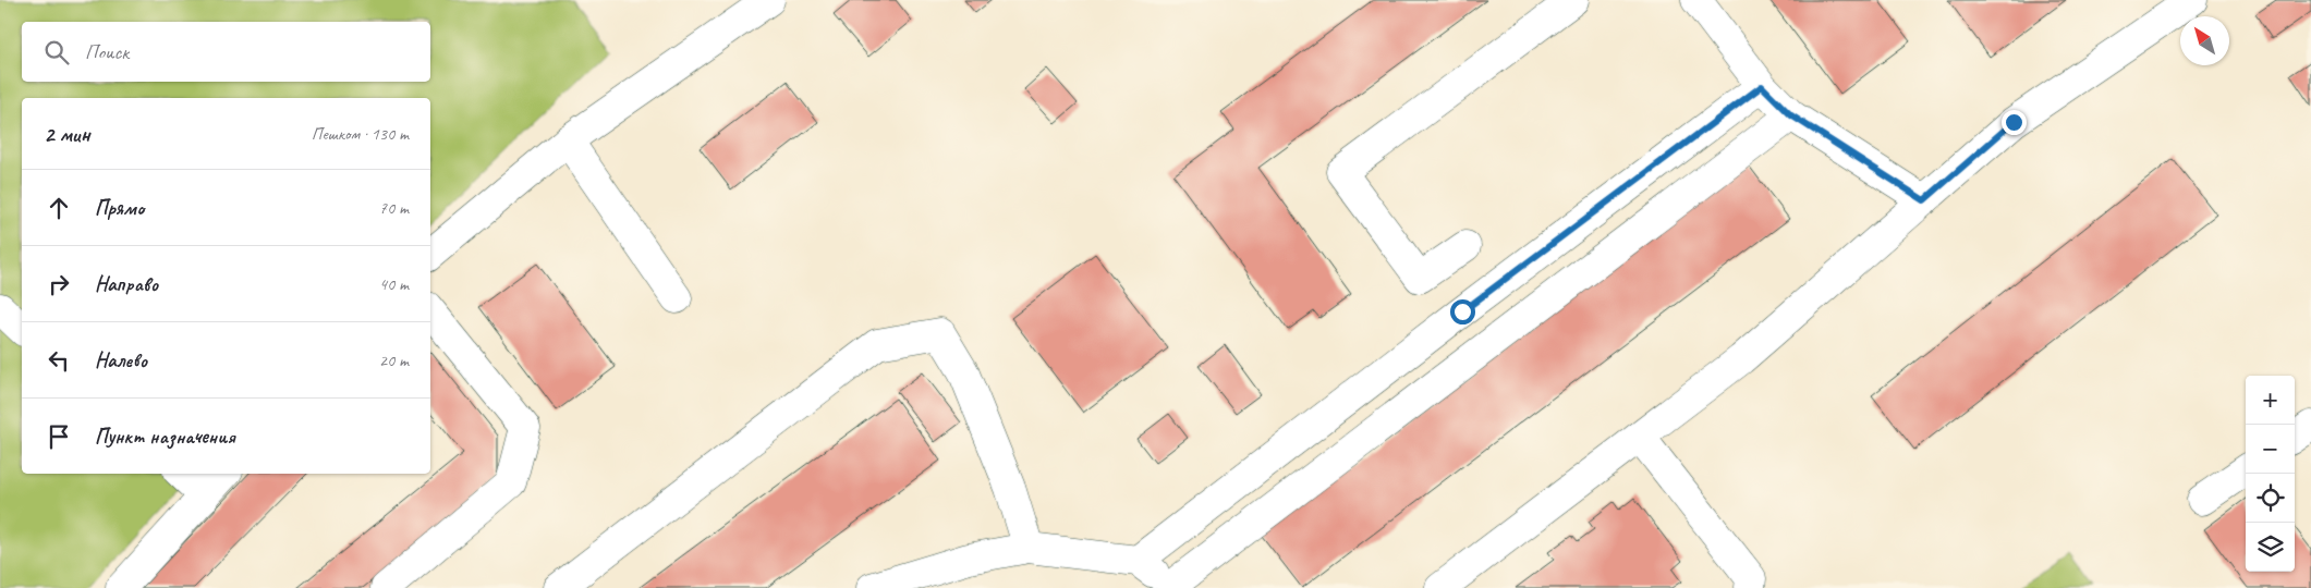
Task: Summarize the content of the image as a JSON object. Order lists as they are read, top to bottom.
{
  "north": "top left",
  "page": {
    "search": "Поиск",
    "heading": ["2 мин", "Пешком · 130 m"],
    "list": [
      ["Прямо", "70 m"],
      ["Направо", "40 m"],
      ["Налево", "20 m"],
      "Пункт назначения"
    ],
    "map_buttons": ["+", "−"]
  }
}
